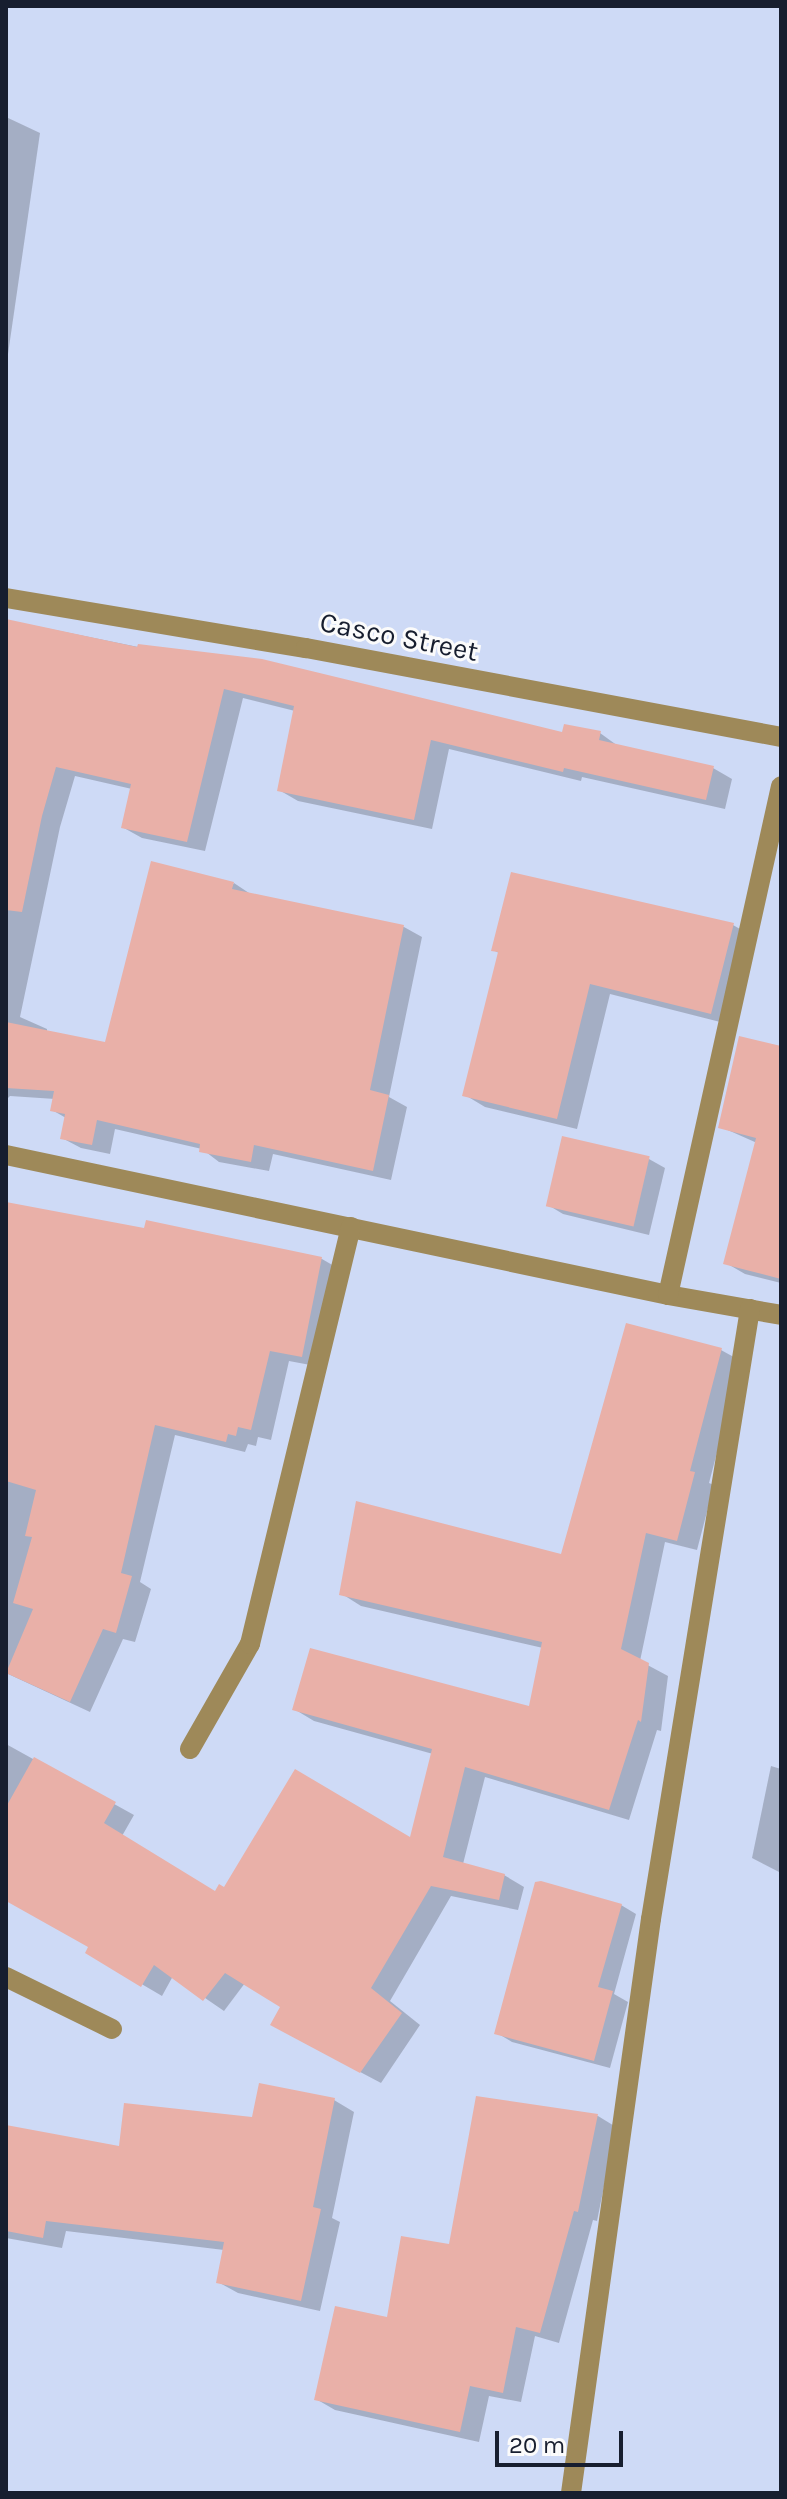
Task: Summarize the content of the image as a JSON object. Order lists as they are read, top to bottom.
{
  "streets": {
    "street": ["Casco Street"]
  },
  "scale_bar": "20 m"
}
